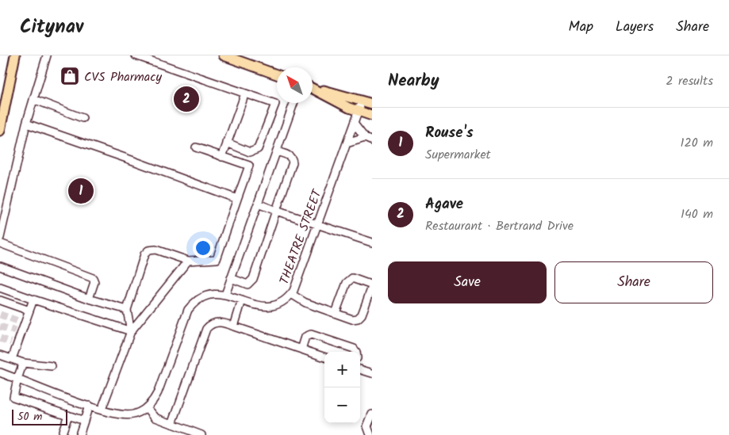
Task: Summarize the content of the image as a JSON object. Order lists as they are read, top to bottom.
{
  "streets": {
    "street": ["THEATRE STREET"]
  },
  "places": {
    "shop": ["CVS Pharmacy"]
  },
  "scale_bar": "50 m",
  "north": "top left",
  "page": {
    "header": "Citynav",
    "nav": ["Map", "Layers", "Share"],
    "heading": ["Nearby", "2 results"],
    "pins": ["2", "1"],
    "list": [
      {
        "mark": "1",
        "name": "Rouse's",
        "note": "Supermarket",
        "value": "120 m"
      },
      {
        "mark": "2",
        "name": "Agave",
        "note": "Restaurant · Bertrand Drive",
        "value": "140 m"
      }
    ],
    "buttons": ["Save", "Share"],
    "map_buttons": ["+", "−"],
    "scale": "50 m"
  }
}
